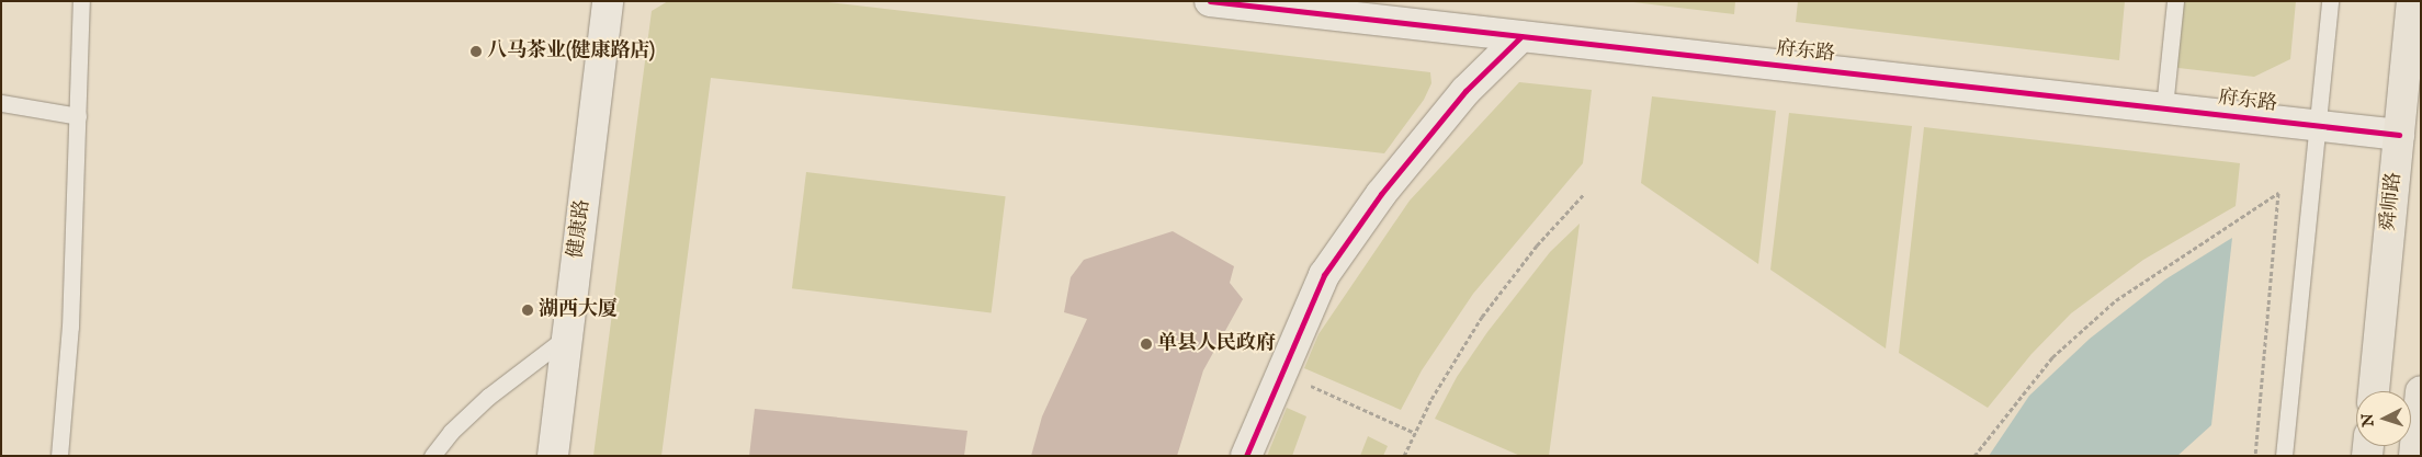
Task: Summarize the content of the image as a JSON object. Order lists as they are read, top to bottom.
{
  "streets": {
    "main road": ["舜师路"],
    "street": ["府东路", "健康路"]
  },
  "crossings": [
    ["府东路", "舜师路"]
  ],
  "places": ["八马茶业(健康路店)", "湖西大厦", "单县人民政府"],
  "north": "left"
}
